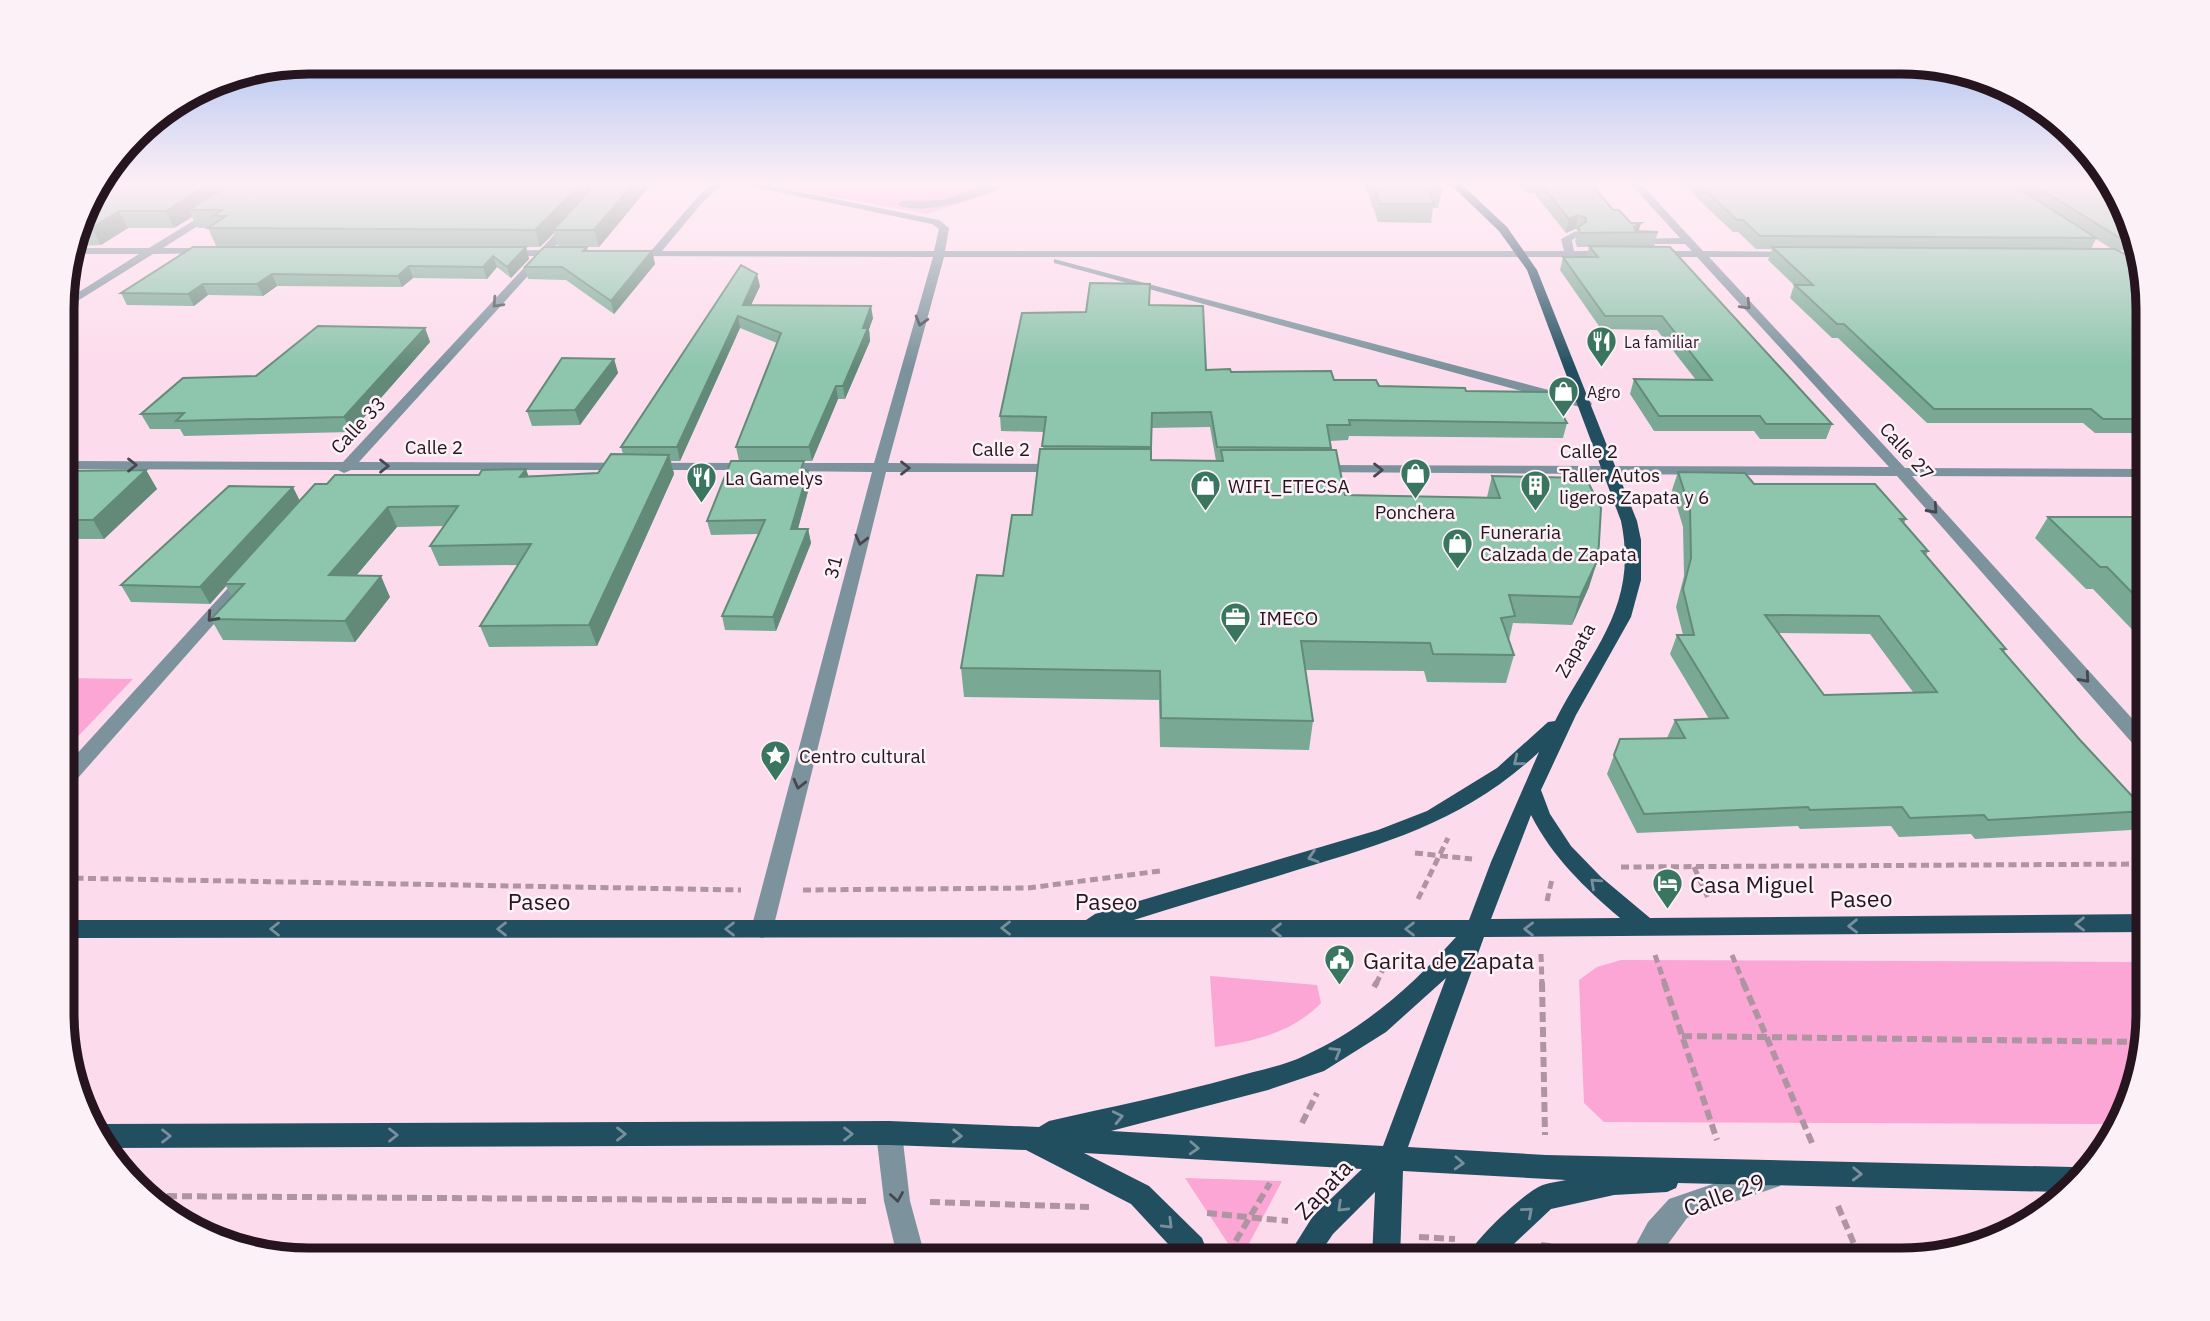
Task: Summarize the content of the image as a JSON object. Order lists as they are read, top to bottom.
{
  "streets": {
    "main road": ["Zapata", "Paseo"],
    "street": [
      "Calle 33",
      "Calle 2",
      "Calle 27",
      "31",
      "Calle 29"
    ]
  },
  "crossings": [
    ["Calle 33", "Calle 2"],
    ["Calle 2", "Calle 27"],
    ["Calle 2", "31"],
    ["Calle 2", "Zapata"],
    ["31", "Paseo"],
    ["Zapata", "Paseo"]
  ],
  "one_way": [
    "Calle 33",
    "Calle 2",
    "Calle 27",
    "31",
    "Paseo"
  ],
  "places": {
    "restaurant": ["La familiar", "La Gamelys"],
    "shop": [
      "Agro",
      "Ponchera",
      "WIFI_ETECSA",
      "Funeraria Calzada de Zapata"
    ],
    "building": ["Taller Autos ligeros Zapata y 6"],
    "office": ["IMECO"],
    "place": ["Centro cultural"],
    "hotel": ["Casa Miguel"],
    "public building": ["Garita de Zapata"]
  }
}
